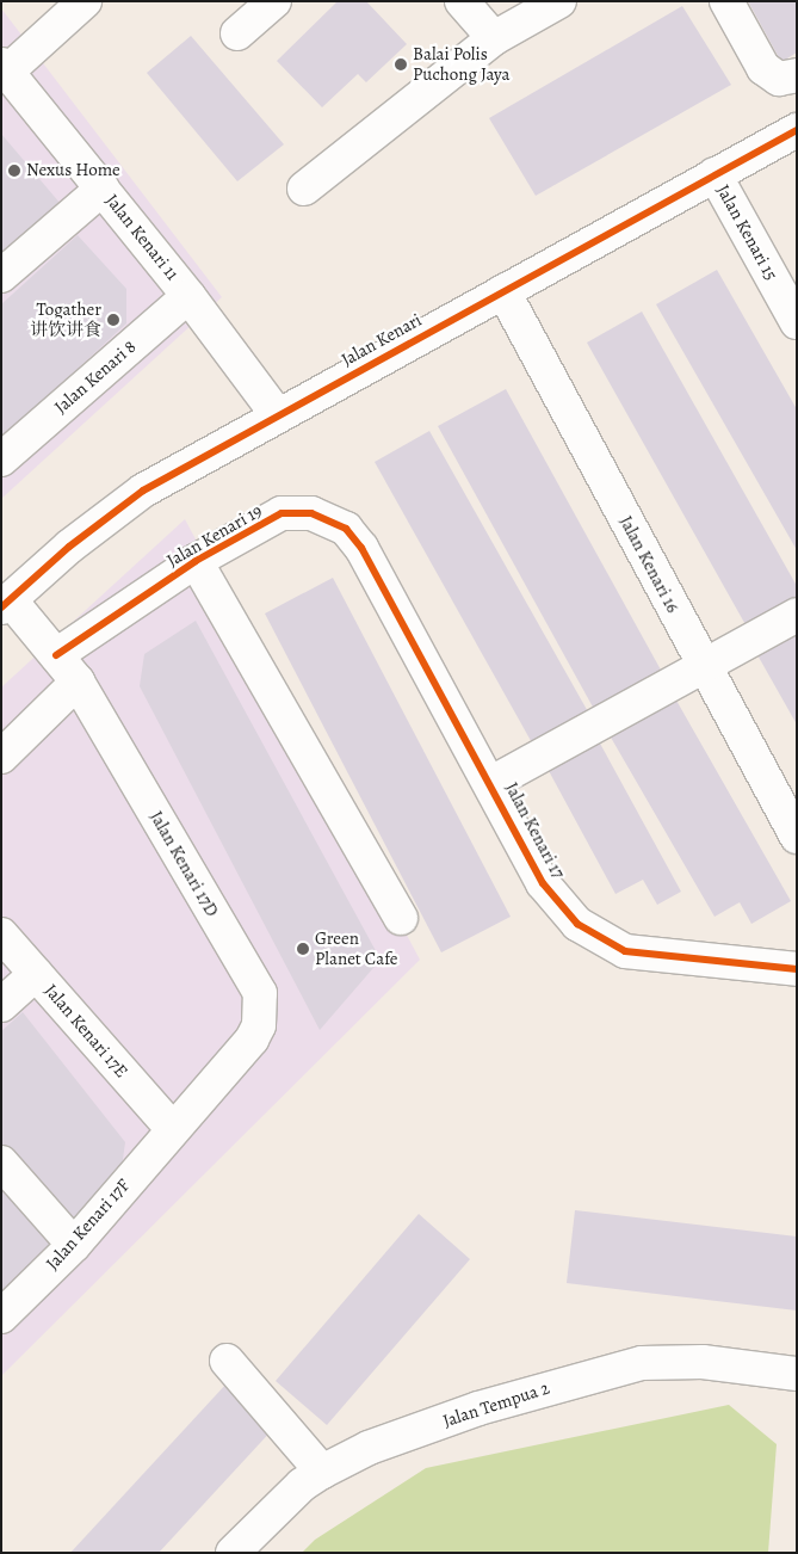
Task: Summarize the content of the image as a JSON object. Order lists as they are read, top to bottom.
{
  "streets": {
    "street": [
      "Jalan Kenari 15",
      "Jalan Kenari 11",
      "Jalan Kenari",
      "Jalan Kenari 8",
      "Jalan Kenari 19",
      "Jalan Kenari 16",
      "Jalan Kenari 17",
      "Jalan Kenari 17D",
      "Jalan Kenari 17E",
      "Jalan Kenari 17F",
      "Jalan Tempua 2"
    ]
  },
  "crossings": [
    ["Jalan Kenari 15", "Jalan Kenari"],
    ["Jalan Kenari 11", "Jalan Kenari"],
    ["Jalan Kenari 11", "Jalan Kenari 8"],
    ["Jalan Kenari", "Jalan Kenari 16"],
    ["Jalan Kenari", "Jalan Kenari 17D"],
    ["Jalan Kenari 19", "Jalan Kenari 17"],
    ["Jalan Kenari 19", "Jalan Kenari 17D"],
    ["Jalan Kenari 17D", "Jalan Kenari 17E"],
    ["Jalan Kenari 17D", "Jalan Kenari 17F"],
    ["Jalan Kenari 17E", "Jalan Kenari 17F"]
  ],
  "places": [
    "Balai Polis Puchong Jaya",
    "Nexus Home",
    "Togather 讲饮讲食",
    "Green Planet Cafe"
  ]
}
